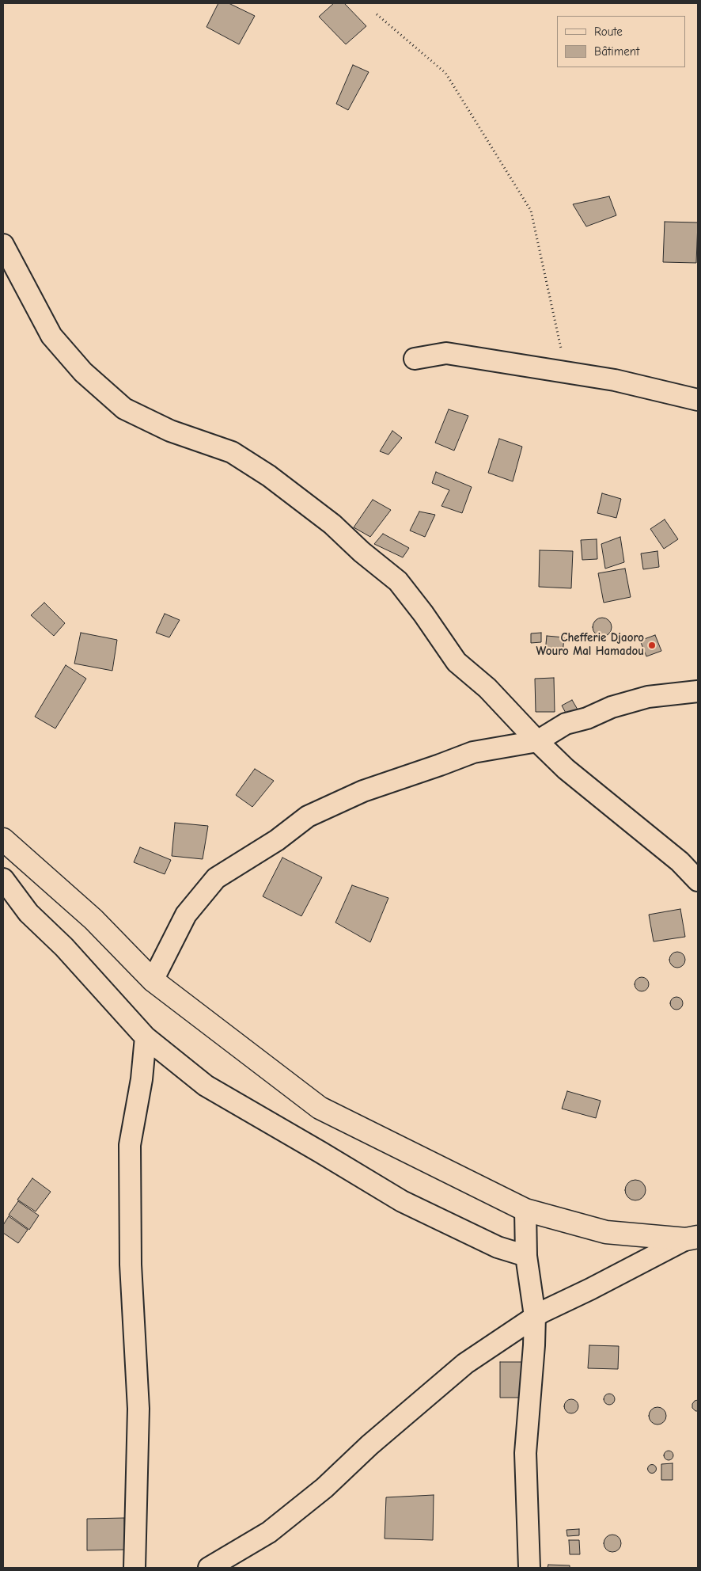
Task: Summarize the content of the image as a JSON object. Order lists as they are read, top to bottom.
{
  "places": ["Chefferie Djaoro Wouro Mal Hamadou"],
  "legend": ["Route", "Bâtiment"]
}
